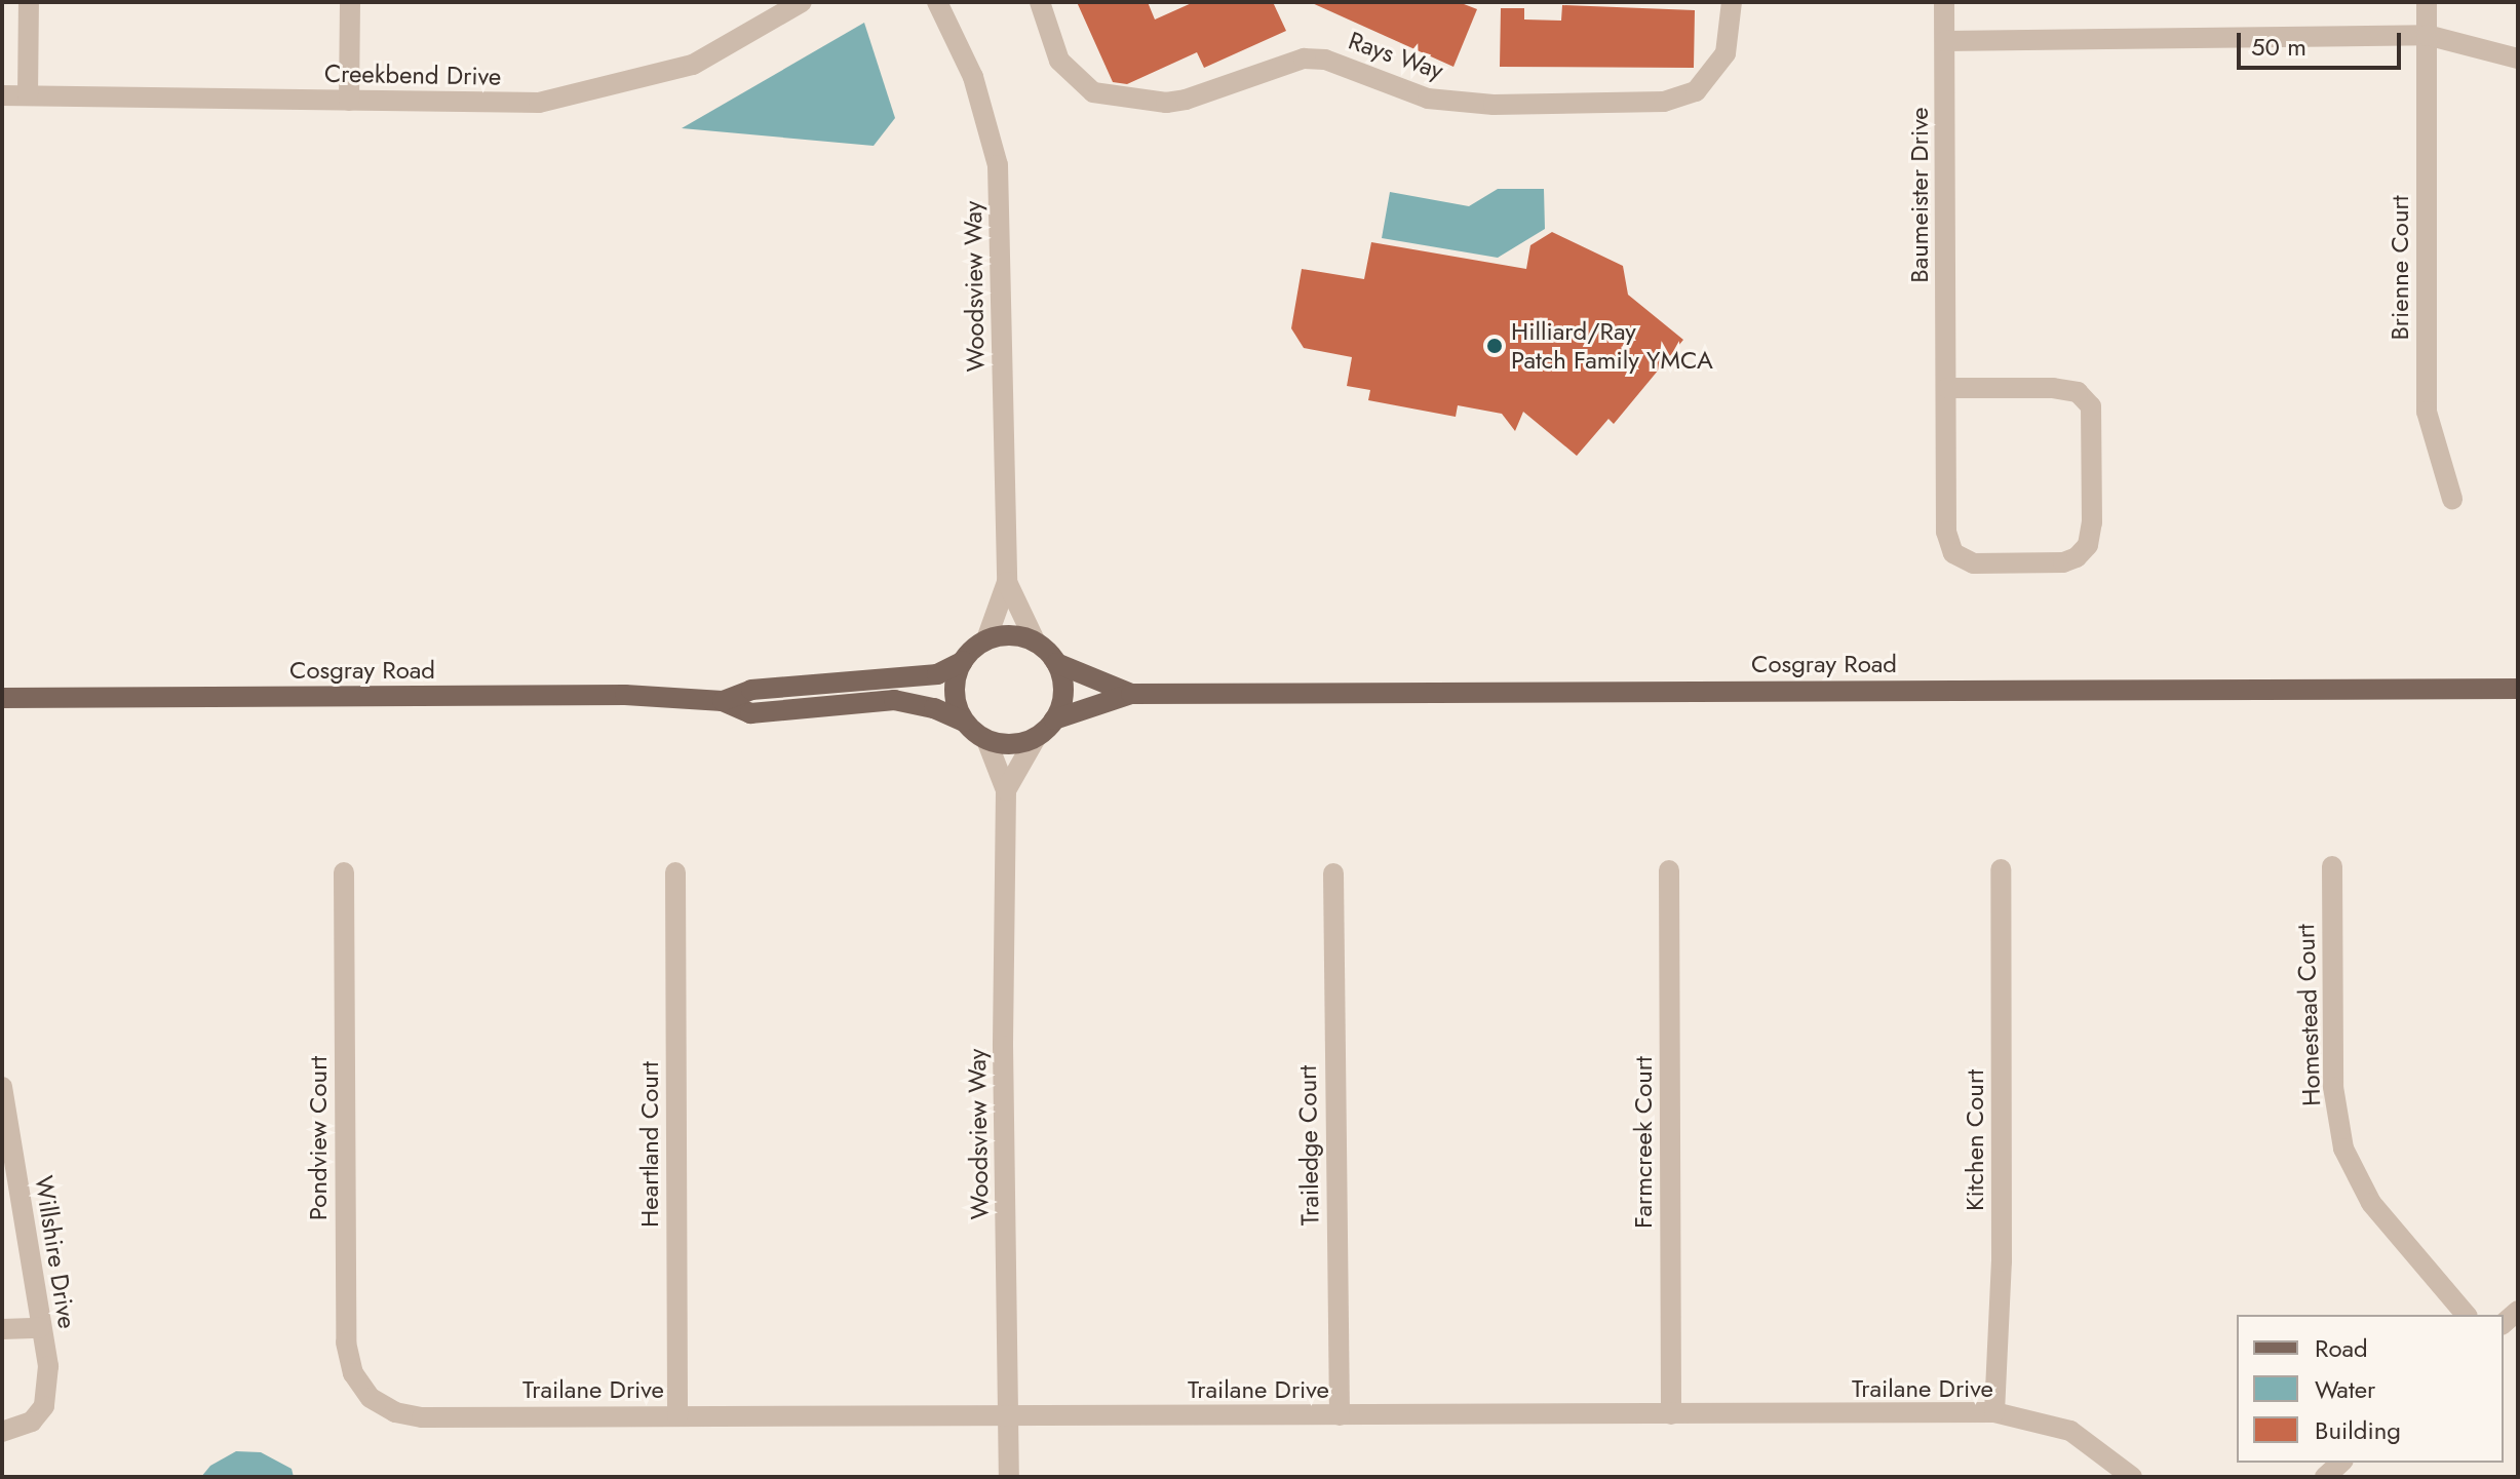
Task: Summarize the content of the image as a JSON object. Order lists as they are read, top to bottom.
{
  "streets": {
    "main road": ["Cosgray Road"],
    "street": [
      "Rays Way",
      "Creekbend Drive",
      "Baumeister Drive",
      "Brienne Court",
      "Woodsview Way",
      "Homestead Court",
      "Pondview Court",
      "Kitchen Court",
      "Farmcreek Court",
      "Heartland Court",
      "Trailedge Court",
      "Willshire Drive",
      "Trailane Drive"
    ]
  },
  "crossings": [
    ["Woodsview Way", "Cosgray Road"],
    ["Woodsview Way", "Trailane Drive"],
    ["Pondview Court", "Trailane Drive"],
    ["Kitchen Court", "Trailane Drive"],
    ["Farmcreek Court", "Trailane Drive"],
    ["Heartland Court", "Trailane Drive"],
    ["Trailedge Court", "Trailane Drive"]
  ],
  "places": ["Hilliard/Ray Patch Family YMCA"],
  "legend": ["Road", "Water", "Building"],
  "scale_bar": "50 m"
}
